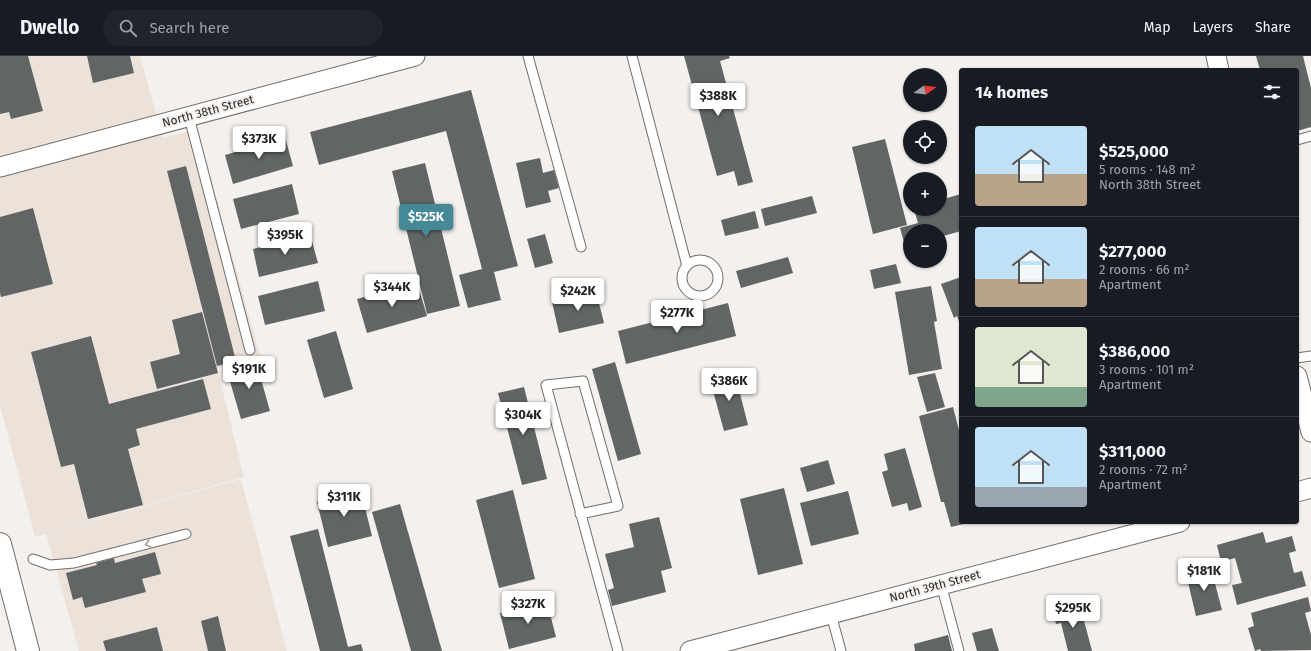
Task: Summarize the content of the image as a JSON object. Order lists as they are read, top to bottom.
{
  "streets": {
    "street": ["North 38th Street", "North 39th Street"]
  },
  "north": "right",
  "page": {
    "header": "Dwello",
    "search": "Search here",
    "nav": ["Map", "Layers", "Share"],
    "map_buttons": ["+", "−"],
    "heading": "14 homes",
    "price": [
      "$388K",
      "$373K",
      "$525K",
      "$395K",
      "$344K",
      "$242K",
      "$277K",
      "$191K",
      "$386K",
      "$304K",
      "$311K",
      "$181K",
      "$327K",
      "$295K"
    ],
    "list": [
      {
        "name": "$525,000",
        "note": "5 rooms · 148 m² · North 38th Street"
      },
      {
        "name": "$277,000",
        "note": "2 rooms · 66 m² · Apartment"
      },
      {
        "name": "$386,000",
        "note": "3 rooms · 101 m² · Apartment"
      },
      {
        "name": "$311,000",
        "note": "2 rooms · 72 m² · Apartment"
      }
    ]
  }
}
